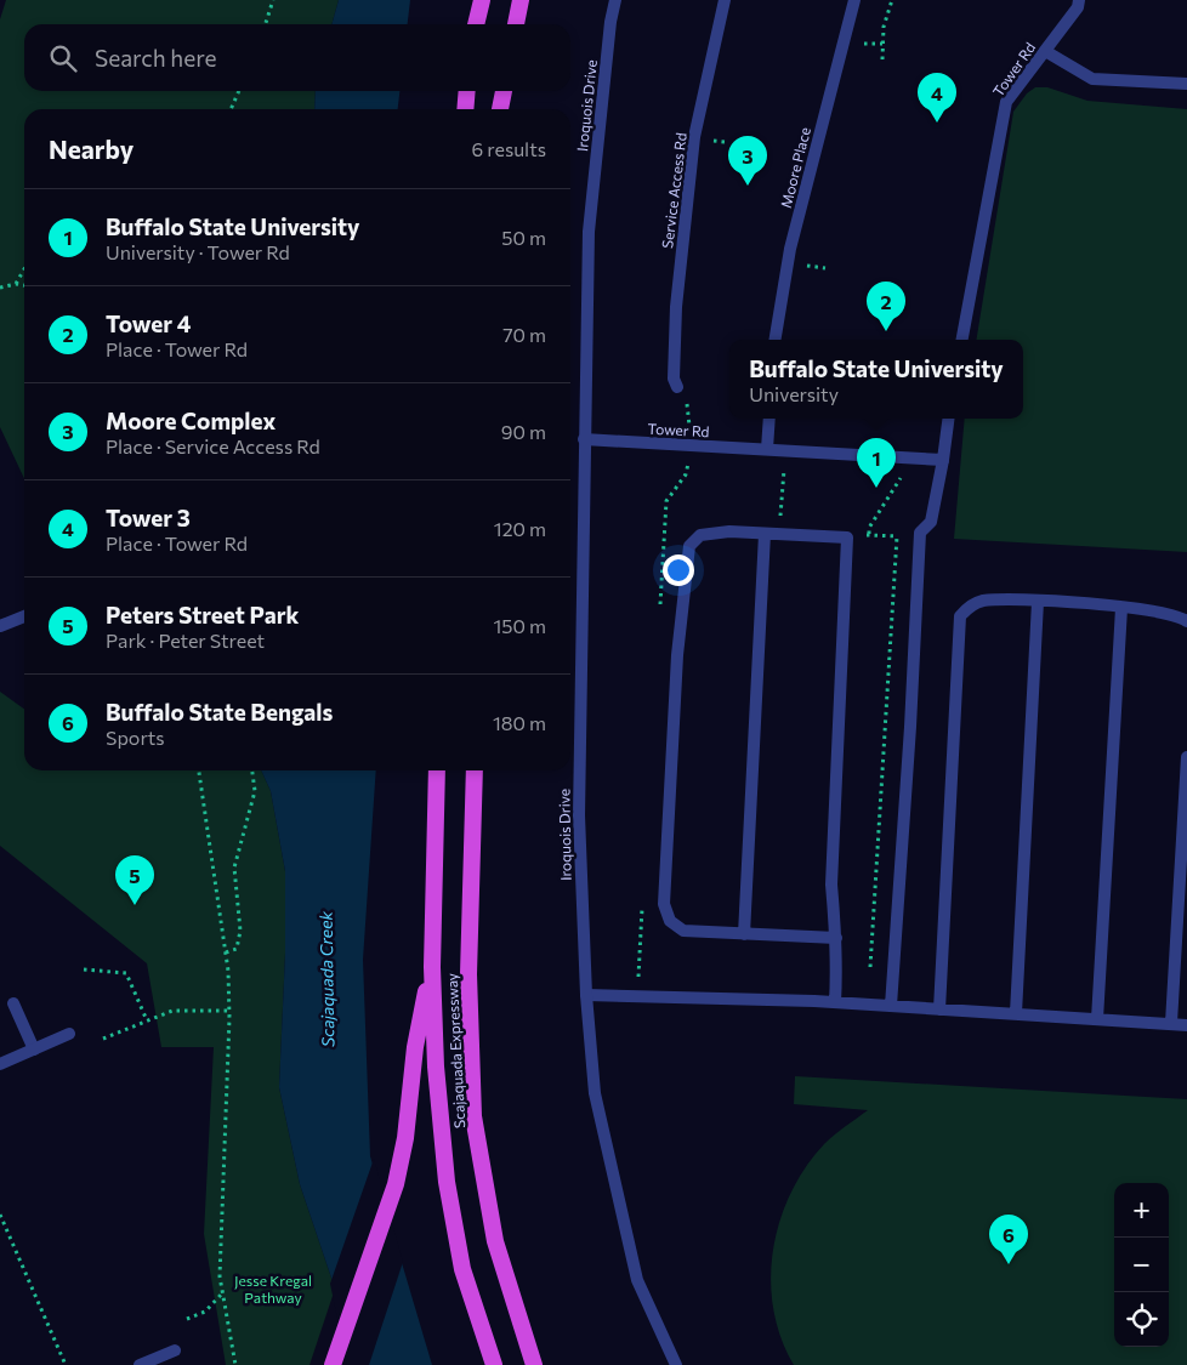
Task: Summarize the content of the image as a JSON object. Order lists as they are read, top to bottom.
{
  "streets": {
    "highway": ["Scajaquada Expressway"],
    "street": [
      "Tower Rd",
      "Iroquois Drive",
      "Moore Place",
      "Service Access Rd"
    ]
  },
  "crossings": [
    ["Tower Rd", "Iroquois Drive"]
  ],
  "water": ["Scajaquada Creek"],
  "parks": ["Jesse Kregal Pathway"],
  "page": {
    "search": "Search here",
    "pins": [
      "4",
      "3",
      "2",
      "1",
      "5",
      "6"
    ],
    "heading": ["Nearby", "6 results"],
    "list": [
      {
        "mark": "1",
        "name": "Buffalo State University",
        "note": "University · Tower Rd",
        "value": "50 m"
      },
      {
        "mark": "2",
        "name": "Tower 4",
        "note": "Place · Tower Rd",
        "value": "70 m"
      },
      {
        "mark": "3",
        "name": "Moore Complex",
        "note": "Place · Service Access Rd",
        "value": "90 m"
      },
      {
        "mark": "4",
        "name": "Tower 3",
        "note": "Place · Tower Rd",
        "value": "120 m"
      },
      {
        "mark": "5",
        "name": "Peters Street Park",
        "note": "Park · Peter Street",
        "value": "150 m"
      },
      {
        "mark": "6",
        "name": "Buffalo State Bengals",
        "note": "Sports",
        "value": "180 m"
      }
    ],
    "popup": ["Buffalo State University", "University"],
    "map_buttons": ["+", "−"]
  }
}
